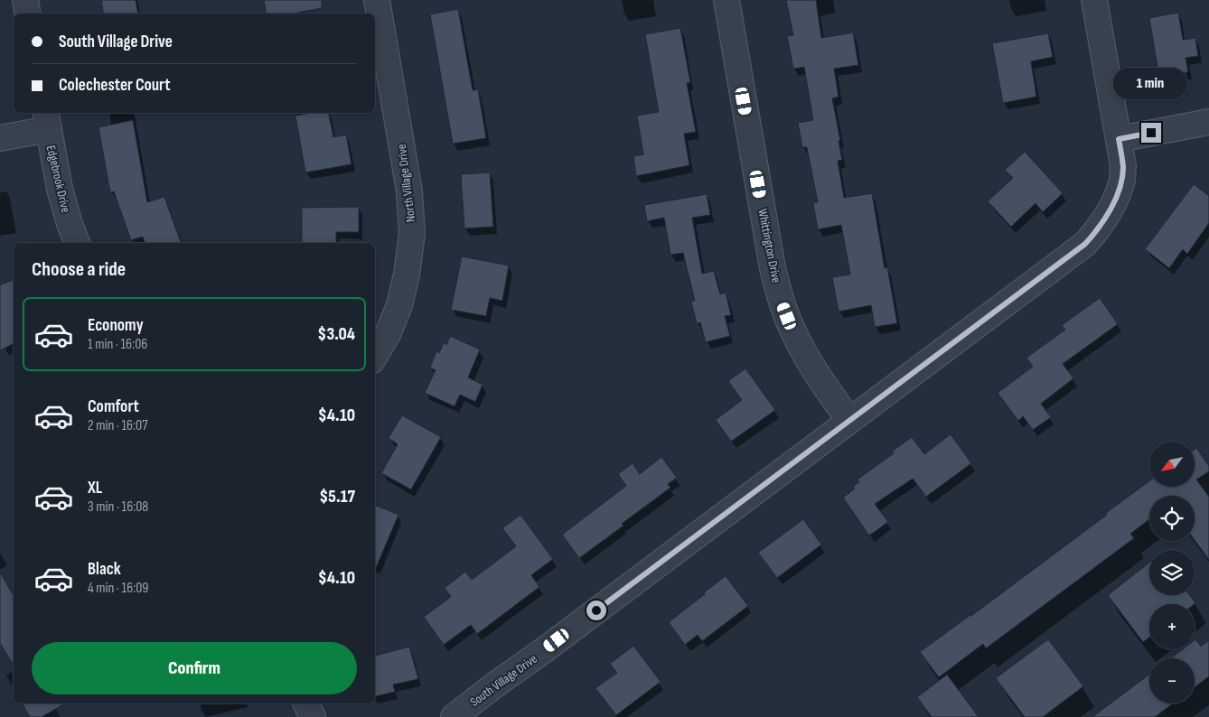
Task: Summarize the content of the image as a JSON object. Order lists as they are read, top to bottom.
{
  "streets": {
    "street": [
      "Edgebrook Drive",
      "North Village Drive",
      "Whittington Drive",
      "South Village Drive"
    ]
  },
  "crossings": [
    ["Whittington Drive", "South Village Drive"]
  ],
  "north": "bottom left",
  "page": {
    "banner": ["South Village Drive", "Colechester Court"],
    "bubble": "1 min",
    "heading": "Choose a ride",
    "list": [
      {
        "name": "Economy",
        "note": "1 min · 16:06",
        "value": "$3.04"
      },
      {
        "name": "Comfort",
        "note": "2 min · 16:07",
        "value": "$4.10"
      },
      {
        "name": "XL",
        "note": "3 min · 16:08",
        "value": "$5.17"
      },
      {
        "name": "Black",
        "note": "4 min · 16:09",
        "value": "$4.10"
      }
    ],
    "map_buttons": ["+", "−"],
    "buttons": "Confirm"
  }
}
